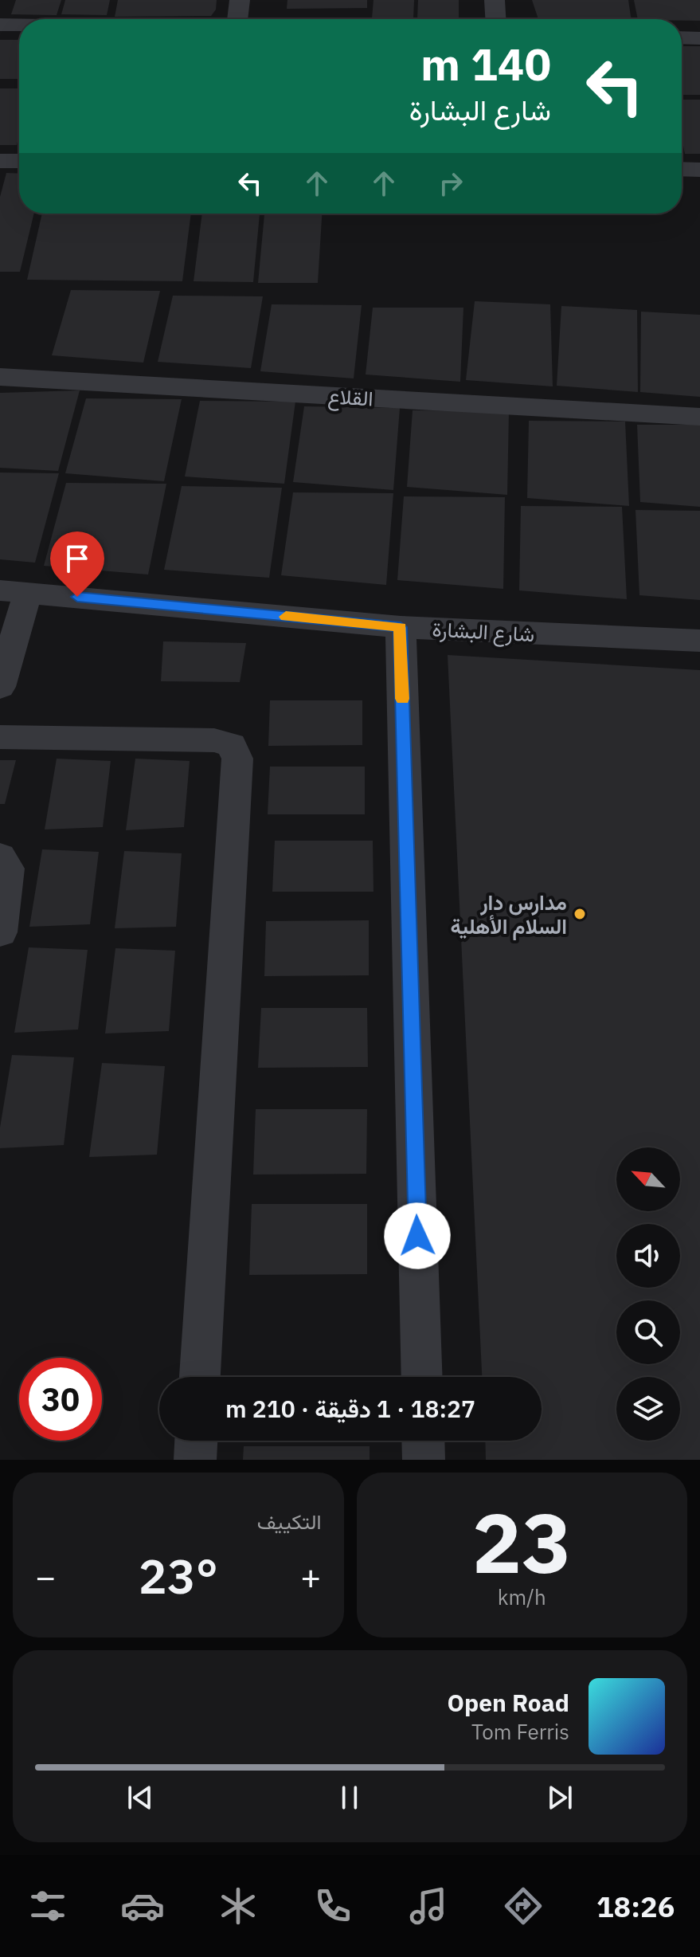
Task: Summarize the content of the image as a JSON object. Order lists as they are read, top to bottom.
{
  "streets": {
    "street": ["القلاع", "شارع البشارة"]
  },
  "places": ["مدارس دار السلام الأهلية"],
  "north": "top left",
  "page": {
    "turn": ["140 m", "شارع البشارة"],
    "limit": "30",
    "trip": "18:27 · 1 دقيقة · 210 m",
    "tile": [
      ["23", "km/h"],
      "التكييف"
    ],
    "heat": ["−", "23°", "+"],
    "song": ["Open Road", "Tom Ferris"],
    "tabs": "18:26"
  }
}
